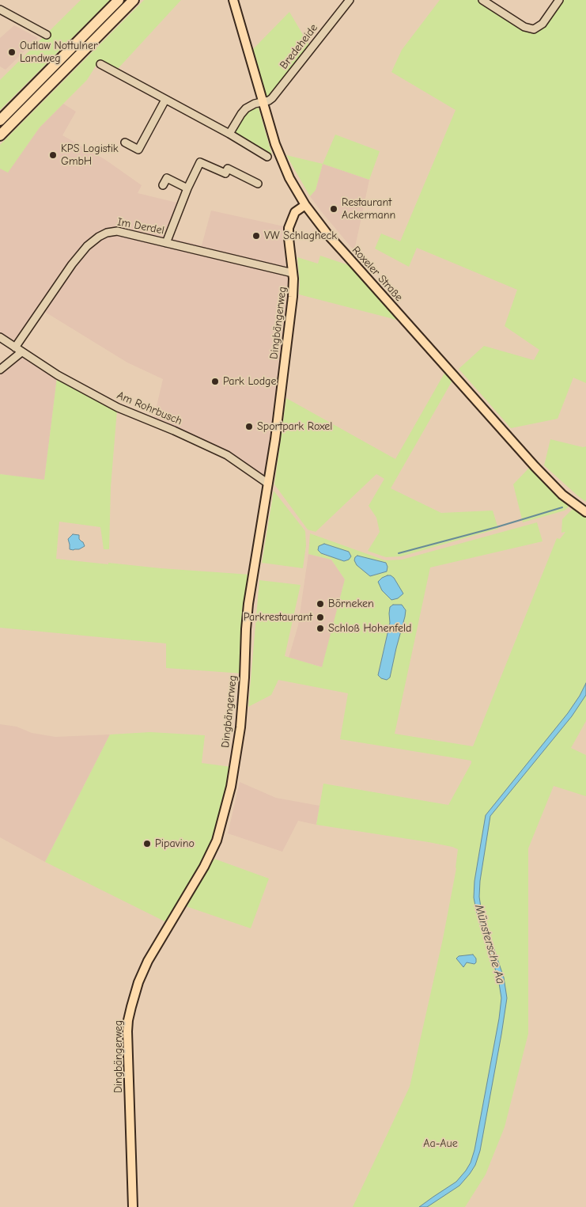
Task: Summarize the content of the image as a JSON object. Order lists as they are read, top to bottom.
{
  "streets": {
    "main road": ["Roxeler Straße", "Dingbängerweg"],
    "street": ["Bredeheide", "Im Derdel", "Am Rohrbusch"]
  },
  "crossings": [
    ["Bredeheide", "Roxeler Straße"],
    ["Im Derdel", "Dingbängerweg"],
    ["Im Derdel", "Am Rohrbusch"],
    ["Roxeler Straße", "Dingbängerweg"],
    ["Dingbängerweg", "Am Rohrbusch"]
  ],
  "water": ["Münstersche Aa"],
  "parks": ["Aa-Aue"],
  "places": [
    "Outlaw Nottulner Landweg",
    "KPS Logistik GmbH",
    "Restaurant Ackermann",
    "VW Schlagheck",
    "Park Lodge",
    "Sportpark Roxel",
    "Börneken",
    "Parkrestaurant",
    "Schloß Hohenfeld",
    "Pipavino"
  ]
}
